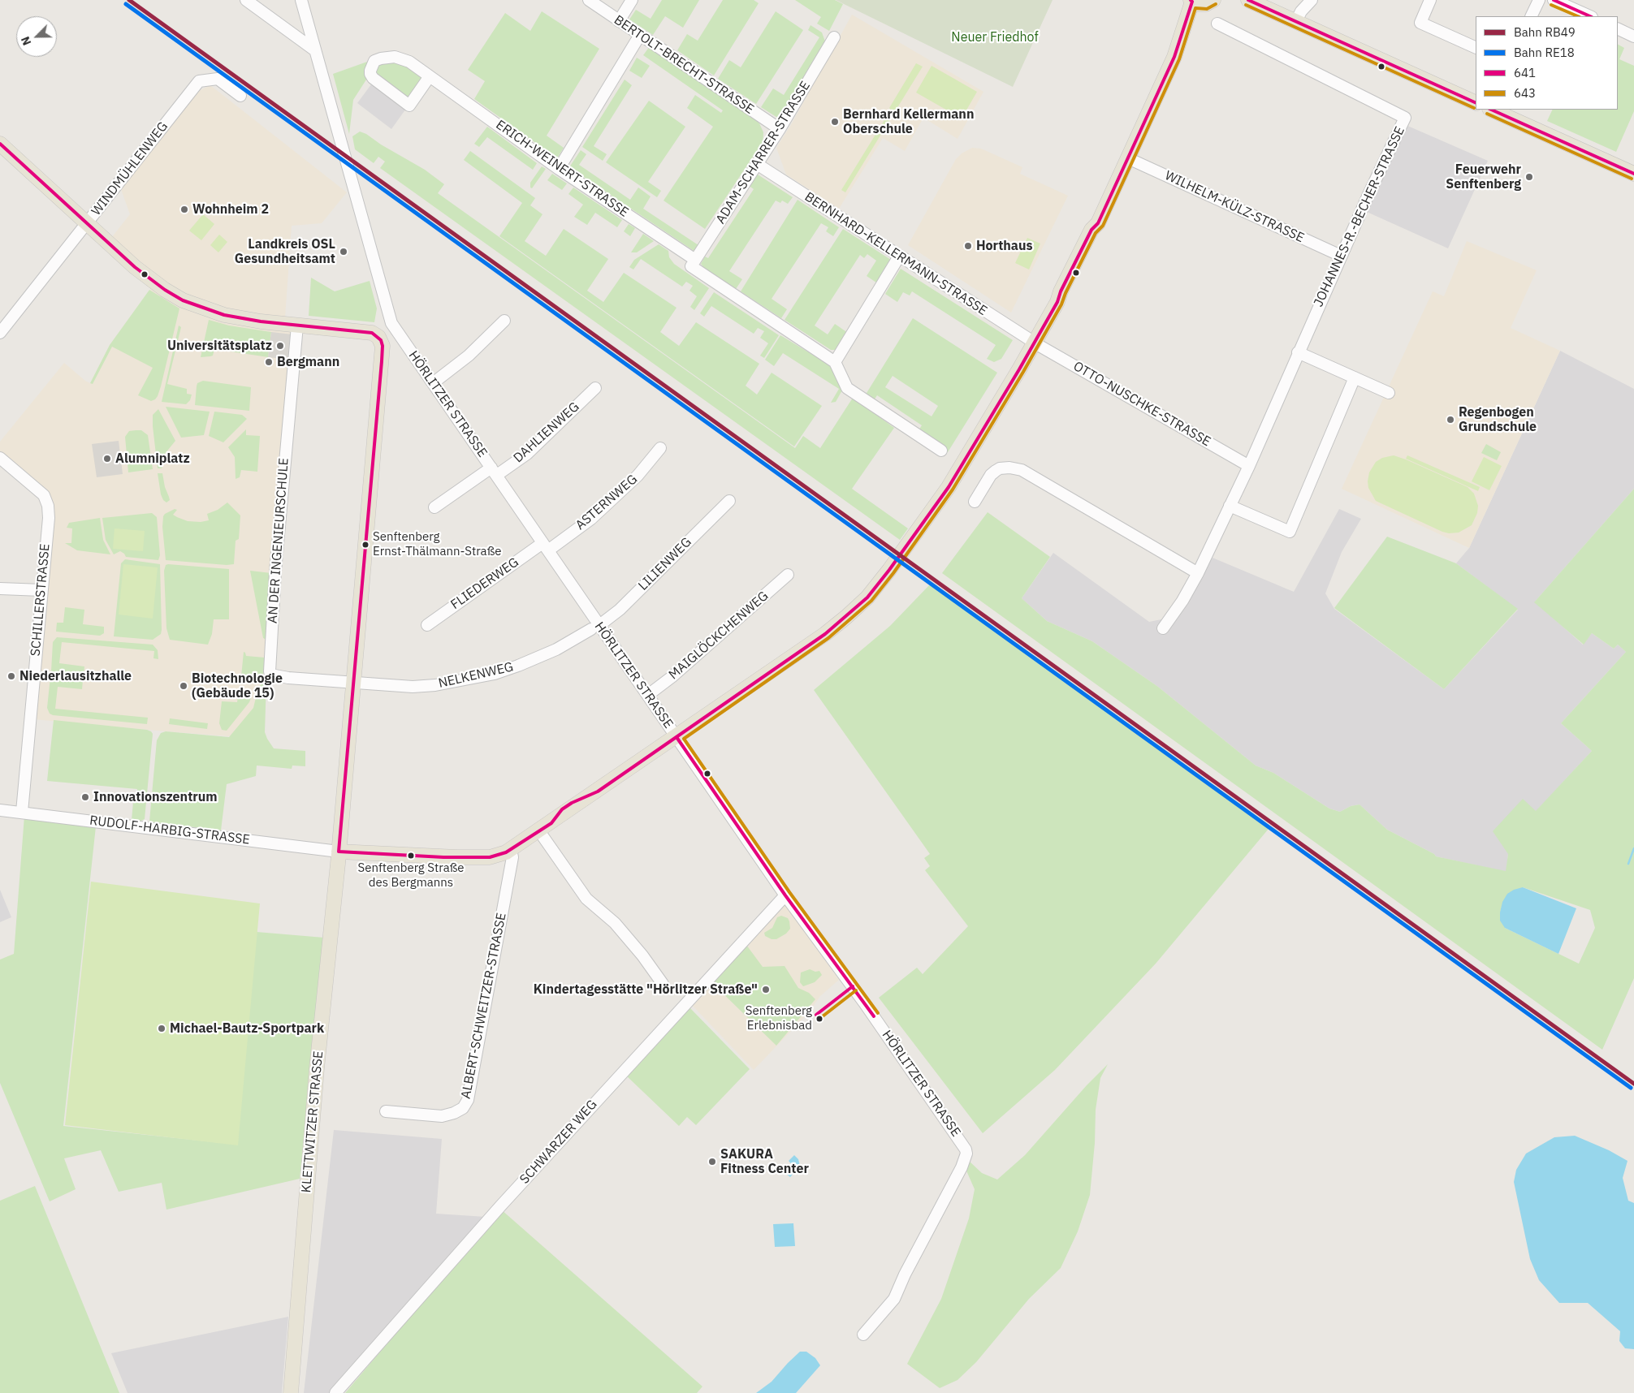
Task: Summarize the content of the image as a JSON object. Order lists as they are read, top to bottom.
{
  "streets": {
    "main road": ["KLETTWITZER STRASSE"],
    "street": [
      "BERTOLT-BRECHT-STRASSE",
      "ADAM-SCHARRER-STRASSE",
      "WINDMÜHLENWEG",
      "ERICH-WEINERT-STRASSE",
      "WILHELM-KÜLZ-STRASSE",
      "JOHANNES-R.-BECHER-STRASSE",
      "BERNHARD-KELLERMANN-STRASSE",
      "HÖRLITZER STRASSE",
      "OTTO-NUSCHKE-STRASSE",
      "DAHLIENWEG",
      "ASTERNWEG",
      "AN DER INGENIEURSCHULE",
      "LILIENWEG",
      "FLIEDERWEG",
      "SCHILLERSTRASSE",
      "MAIGLÖCKCHENWEG",
      "NELKENWEG",
      "RUDOLF-HARBIG-STRASSE",
      "ALBERT-SCHWEITZER-STRASSE",
      "SCHWARZER WEG"
    ]
  },
  "crossings": [
    ["BERTOLT-BRECHT-STRASSE", "ADAM-SCHARRER-STRASSE"],
    ["ADAM-SCHARRER-STRASSE", "ERICH-WEINERT-STRASSE"],
    ["ADAM-SCHARRER-STRASSE", "BERNHARD-KELLERMANN-STRASSE"],
    ["WILHELM-KÜLZ-STRASSE", "JOHANNES-R.-BECHER-STRASSE"],
    ["JOHANNES-R.-BECHER-STRASSE", "OTTO-NUSCHKE-STRASSE"],
    ["BERNHARD-KELLERMANN-STRASSE", "OTTO-NUSCHKE-STRASSE"],
    ["HÖRLITZER STRASSE", "DAHLIENWEG"],
    ["HÖRLITZER STRASSE", "ASTERNWEG"],
    ["HÖRLITZER STRASSE", "LILIENWEG"],
    ["HÖRLITZER STRASSE", "FLIEDERWEG"],
    ["HÖRLITZER STRASSE", "MAIGLÖCKCHENWEG"],
    ["HÖRLITZER STRASSE", "NELKENWEG"],
    ["HÖRLITZER STRASSE", "SCHWARZER WEG"],
    ["ASTERNWEG", "FLIEDERWEG"],
    ["AN DER INGENIEURSCHULE", "NELKENWEG"],
    ["AN DER INGENIEURSCHULE", "KLETTWITZER STRASSE"],
    ["LILIENWEG", "NELKENWEG"],
    ["SCHILLERSTRASSE", "RUDOLF-HARBIG-STRASSE"],
    ["NELKENWEG", "KLETTWITZER STRASSE"],
    ["RUDOLF-HARBIG-STRASSE", "KLETTWITZER STRASSE"]
  ],
  "parks": ["Neuer Friedhof"],
  "places": [
    "Bernhard Kellermann Oberschule",
    "Feuerwehr Senftenberg",
    "Wohnheim 2",
    "Horthaus",
    "Landkreis OSL Gesundheitsamt",
    "Universitätsplatz",
    "Bergmann",
    "Regenbogen Grundschule",
    "Alumniplatz",
    "Senftenberg Ernst-Thälmann-Straße",
    "Niederlausitzhalle",
    "Biotechnologie (Gebäude 15)",
    "Innovationszentrum",
    "Senftenberg Straße des Bergmanns",
    "Kindertagesstätte \"Hörlitzer Straße\"",
    "Senftenberg Erlebnisbad",
    "Michael-Bautz-Sportpark",
    "SAKURA Fitness Center"
  ],
  "lines": [
    "rail line RB49",
    "transit line 641",
    "rail line RE18",
    "transit line 643"
  ],
  "legend": [
    "Bahn RB49",
    "Bahn RE18",
    "641",
    "643"
  ],
  "north": "bottom left"
}
